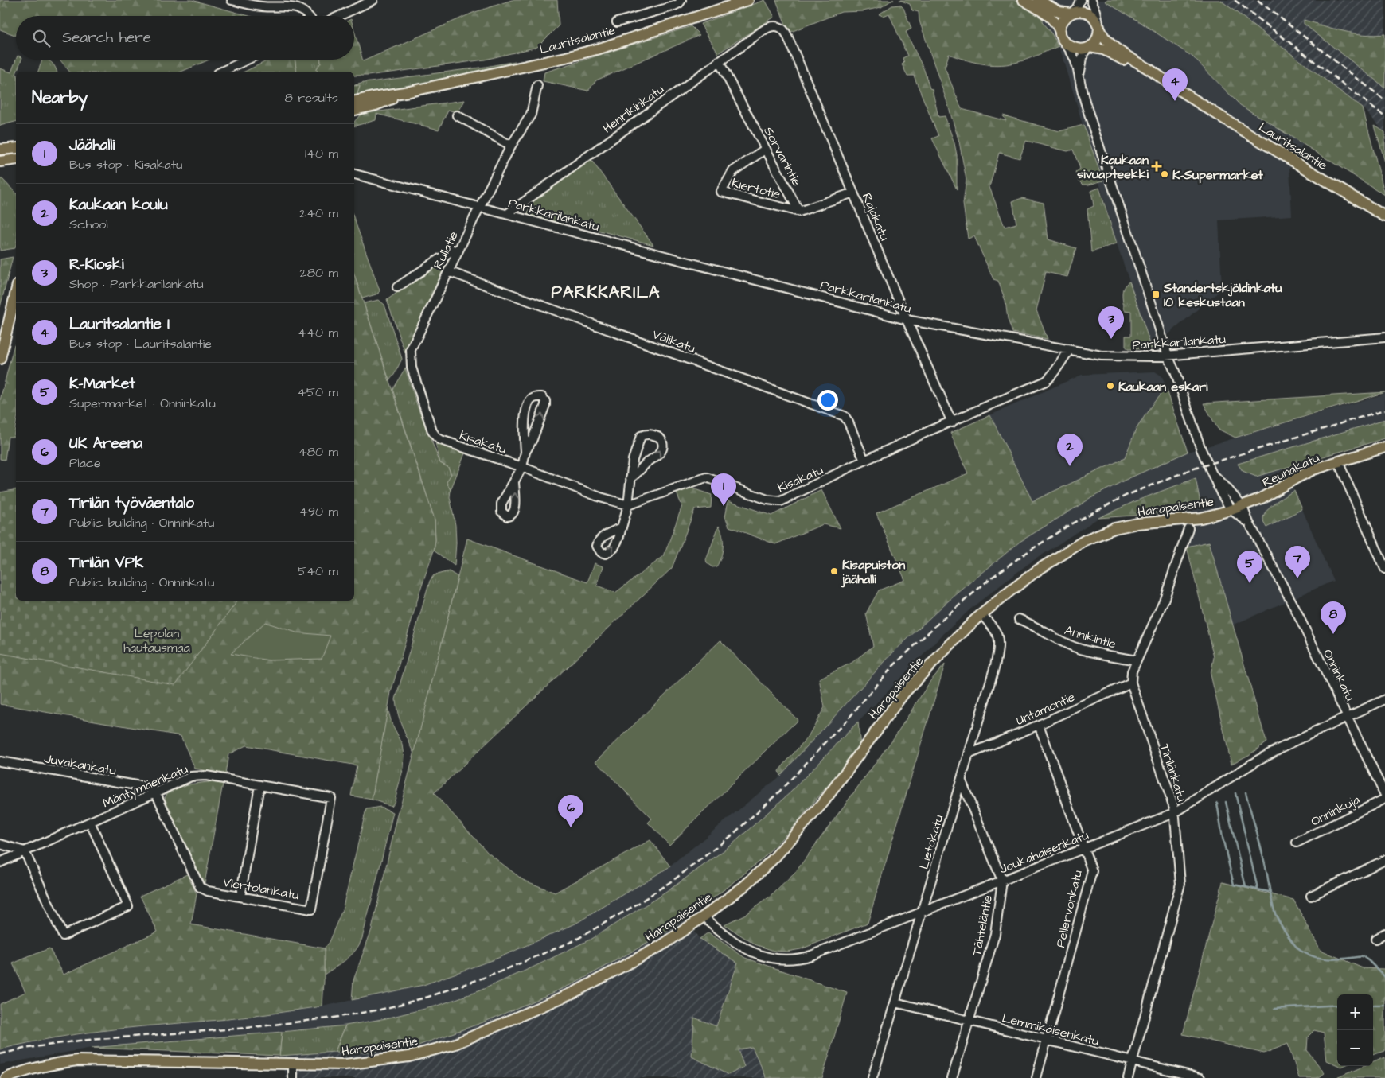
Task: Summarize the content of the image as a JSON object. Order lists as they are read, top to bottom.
{
  "streets": {
    "main road": ["Lauritsalantie", "Reunakatu", "Harapaisentie"],
    "street": [
      "Henrikinkatu",
      "Sorvarintie",
      "Kiertotie",
      "Parkkarilankatu",
      "Rajakatu",
      "Rullatie",
      "Välikatu",
      "Kisakatu",
      "Annikintie",
      "Onninkatu",
      "Untamontie",
      "Juvakankatu",
      "Tirilänkatu",
      "Mäntymäenkatu",
      "Onninkuja",
      "Lietokatu",
      "Joukahaisenkatu",
      "Viertolankatu",
      "Pellervonkatu",
      "Tähteläntie",
      "Lemmikäisenkatu"
    ]
  },
  "crossings": [
    ["Henrikinkatu", "Sorvarintie"],
    ["Henrikinkatu", "Parkkarilankatu"],
    ["Henrikinkatu", "Rajakatu"],
    ["Sorvarintie", "Kiertotie"],
    ["Parkkarilankatu", "Rajakatu"],
    ["Parkkarilankatu", "Rullatie"],
    ["Parkkarilankatu", "Kisakatu"],
    ["Rajakatu", "Kisakatu"],
    ["Rullatie", "Välikatu"],
    ["Rullatie", "Kisakatu"],
    ["Välikatu", "Kisakatu"],
    ["Reunakatu", "Harapaisentie"],
    ["Reunakatu", "Onninkatu"],
    ["Harapaisentie", "Onninkatu"],
    ["Harapaisentie", "Lietokatu"],
    ["Harapaisentie", "Joukahaisenkatu"],
    ["Onninkatu", "Joukahaisenkatu"],
    ["Untamontie", "Tirilänkatu"],
    ["Untamontie", "Lietokatu"],
    ["Untamontie", "Pellervonkatu"],
    ["Juvakankatu", "Mäntymäenkatu"],
    ["Juvakankatu", "Viertolankatu"],
    ["Tirilänkatu", "Joukahaisenkatu"],
    ["Tirilänkatu", "Lemmikäisenkatu"],
    ["Mäntymäenkatu", "Viertolankatu"],
    ["Lietokatu", "Joukahaisenkatu"],
    ["Lietokatu", "Tähteläntie"],
    ["Lietokatu", "Lemmikäisenkatu"],
    ["Joukahaisenkatu", "Pellervonkatu"],
    ["Joukahaisenkatu", "Tähteläntie"],
    ["Pellervonkatu", "Lemmikäisenkatu"],
    ["Tähteläntie", "Lemmikäisenkatu"]
  ],
  "districts": ["PARKKARILA"],
  "parks": ["Lepolan hautausmaa"],
  "places": {
    "health": ["Kaukaan sivuapteekki"],
    "other": ["K-Supermarket", "Kaukaan eskari", "Kisapuiston jäähalli"],
    "transit": ["Standertskjöldinkatu 10 keskustaan"]
  },
  "page": {
    "search": "Search here",
    "pins": [
      "4",
      "3",
      "2",
      "1",
      "7",
      "5",
      "8",
      "6"
    ],
    "heading": ["Nearby", "8 results"],
    "list": [
      {
        "mark": "1",
        "name": "Jäähalli",
        "note": "Bus stop · Kisakatu",
        "value": "140 m"
      },
      {
        "mark": "2",
        "name": "Kaukaan koulu",
        "note": "School",
        "value": "240 m"
      },
      {
        "mark": "3",
        "name": "R-Kioski",
        "note": "Shop · Parkkarilankatu",
        "value": "280 m"
      },
      {
        "mark": "4",
        "name": "Lauritsalantie I",
        "note": "Bus stop · Lauritsalantie",
        "value": "440 m"
      },
      {
        "mark": "5",
        "name": "K-Market",
        "note": "Supermarket · Onninkatu",
        "value": "450 m"
      },
      {
        "mark": "6",
        "name": "UK Areena",
        "note": "Place",
        "value": "480 m"
      },
      {
        "mark": "7",
        "name": "Tirilän työväentalo",
        "note": "Public building · Onninkatu",
        "value": "490 m"
      },
      {
        "mark": "8",
        "name": "Tirilän VPK",
        "note": "Public building · Onninkatu",
        "value": "540 m"
      }
    ],
    "map_buttons": ["+", "−"]
  }
}
